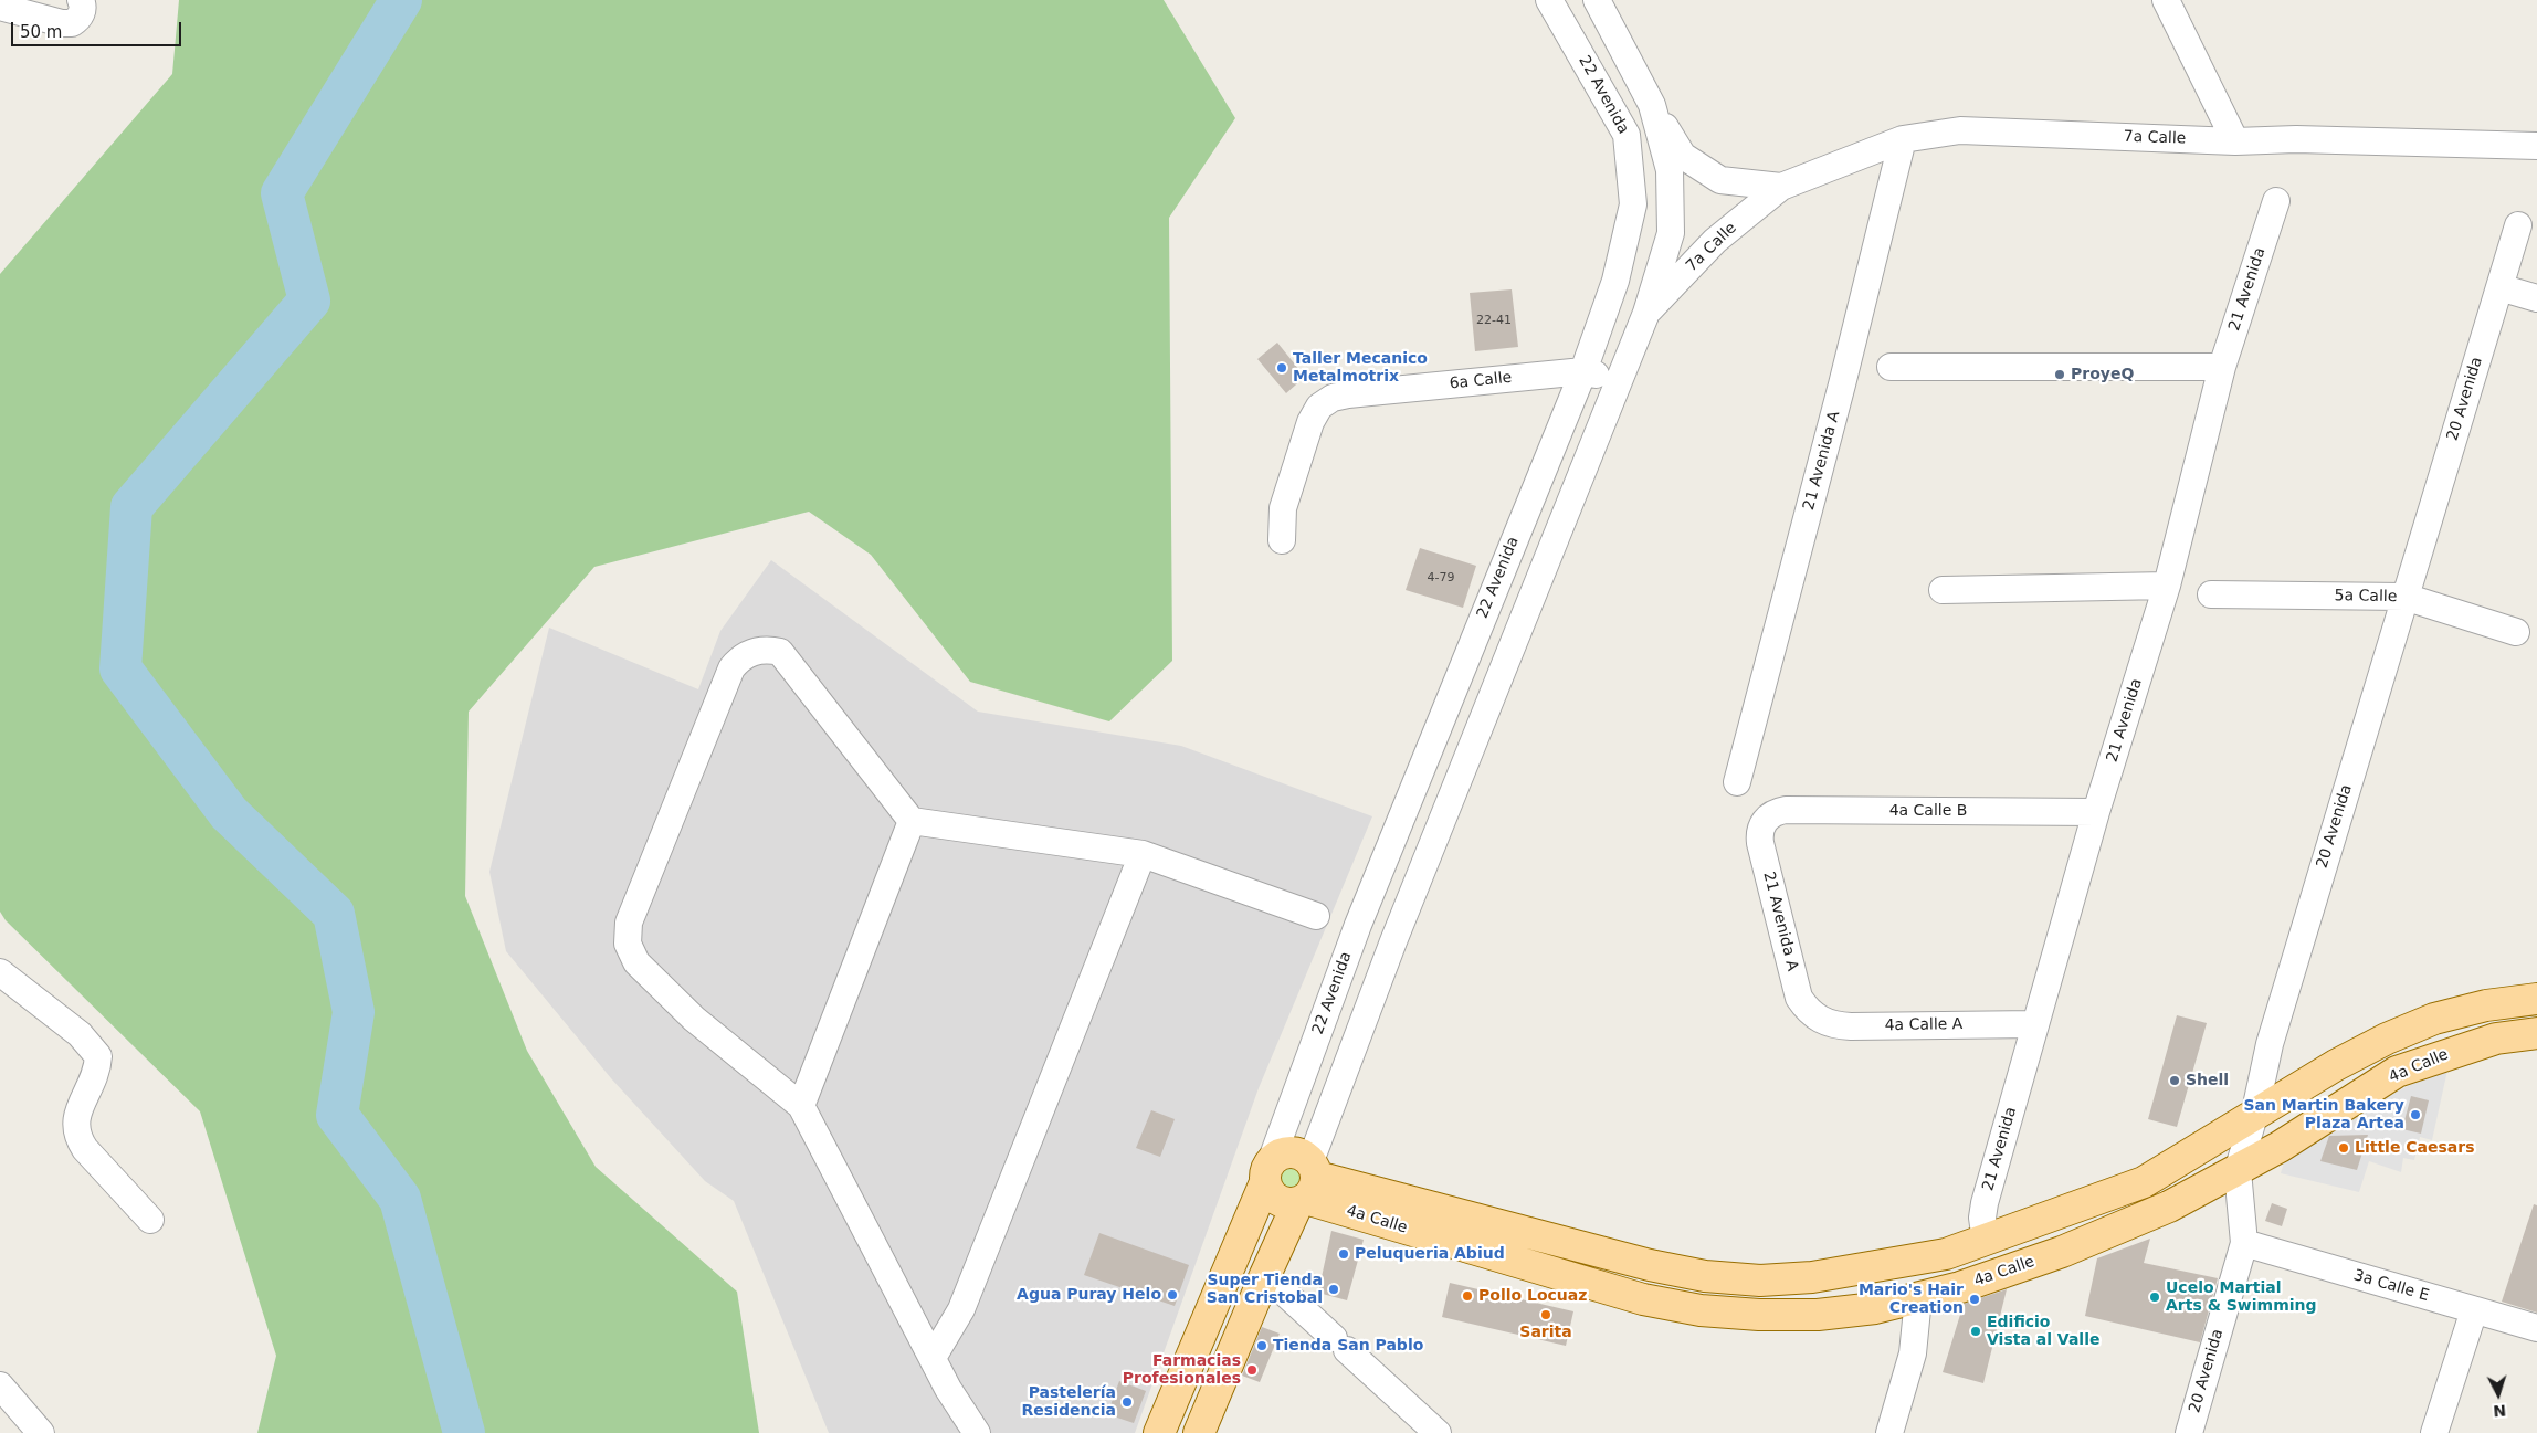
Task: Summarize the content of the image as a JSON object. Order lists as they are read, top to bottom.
{
  "streets": {
    "main road": ["4a Calle"],
    "street": [
      "22 Avenida",
      "7a Calle",
      "21 Avenida",
      "6a Calle",
      "20 Avenida",
      "21 Avenida A",
      "5a Calle",
      "4a Calle B",
      "4a Calle A",
      "3a Calle E"
    ]
  },
  "crossings": [
    ["22 Avenida", "6a Calle"],
    ["22 Avenida", "4a Calle"],
    ["7a Calle", "21 Avenida A"],
    ["21 Avenida", "4a Calle B"],
    ["21 Avenida", "4a Calle A"],
    ["21 Avenida", "4a Calle"],
    ["20 Avenida", "5a Calle"],
    ["20 Avenida", "4a Calle"],
    ["20 Avenida", "3a Calle E"],
    ["21 Avenida A", "4a Calle B"],
    ["21 Avenida A", "4a Calle A"]
  ],
  "places": [
    "Taller Mecanico Metalmotrix",
    "ProyeQ",
    "Shell",
    "San Martin Bakery Plaza Artea",
    "Little Caesars",
    "Peluqueria Abiud",
    "Super Tienda San Cristobal",
    "Agua Puray Helo",
    "Pollo Locuaz",
    "Ucelo Martial Arts & Swimming",
    "Mario's Hair Creation",
    "Sarita",
    "Edificio Vista al Valle",
    "Tienda San Pablo",
    "Farmacias Profesionales",
    "Pastelería Residencia"
  ],
  "house_numbers": ["22-41", "4-79"],
  "scale_bar": "50 m",
  "north": "bottom"
}
